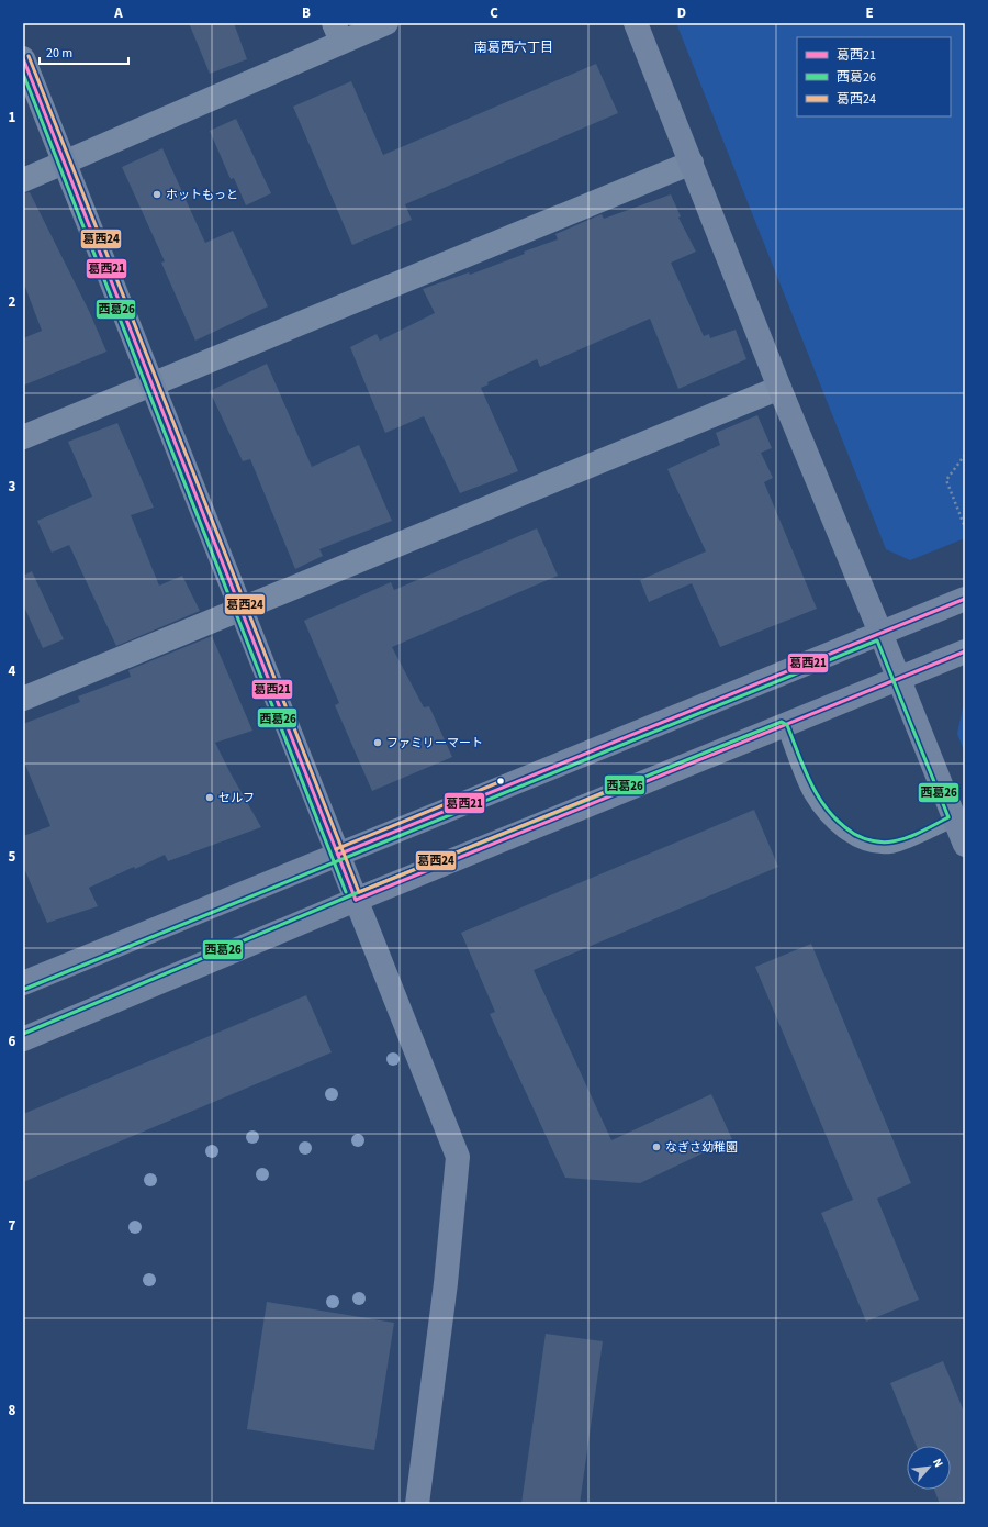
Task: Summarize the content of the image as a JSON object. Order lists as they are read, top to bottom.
{
  "districts": ["南葛西六丁目"],
  "places": [
    "ホットもっと",
    "ファミリーマート",
    "セルフ",
    "なぎさ幼稚園"
  ],
  "lines": ["transit line 葛西24", "transit line 葛西21", "transit line 西葛26"],
  "legend": ["葛西21", "西葛26", "葛西24"],
  "scale_bar": "20 m",
  "north": "top right",
  "grid": {
    "columns": [
      "A",
      "B",
      "C",
      "D",
      "E"
    ],
    "rows": [
      "1",
      "2",
      "3",
      "4",
      "5",
      "6",
      "7",
      "8"
    ]
  }
}
